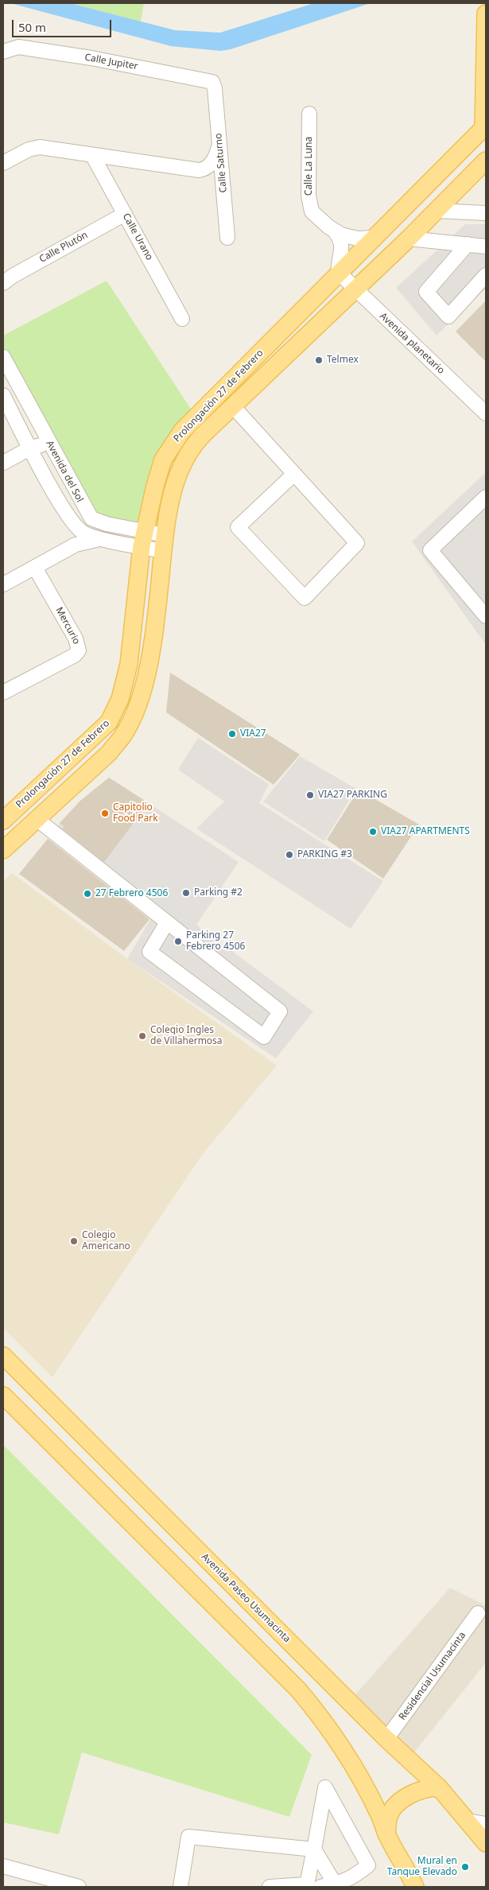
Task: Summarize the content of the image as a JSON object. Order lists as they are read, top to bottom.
{
  "streets": {
    "main road": ["Prolongación 27 de Febrero", "Avenida Paseo Usumacinta"],
    "street": [
      "Calle Jupiter",
      "Calle Saturno",
      "Calle La Luna",
      "Calle Urano",
      "Calle Plutón",
      "Avenida planetario",
      "Avenida del Sol",
      "Mercurio",
      "Residencial Usumacinta"
    ]
  },
  "crossings": [
    ["Calle Jupiter", "Calle Saturno"],
    ["Calle La Luna", "Avenida planetario"],
    ["Calle La Luna", "Prolongación 27 de Febrero"],
    ["Calle Urano", "Calle Plutón"],
    ["Avenida planetario", "Prolongación 27 de Febrero"],
    ["Prolongación 27 de Febrero", "Avenida del Sol"],
    ["Avenida Paseo Usumacinta", "Residencial Usumacinta"]
  ],
  "places": [
    "Telmex",
    "VIA27",
    "VIA27 PARKING",
    "Capitolio Food Park",
    "VIA27 APARTMENTS",
    "PARKING #3",
    "Parking #2",
    "27 Febrero 4506",
    "Parking 27 Febrero 4506",
    "Colegio Ingles de Villahermosa",
    "Colegio Americano",
    "Mural en Tanque Elevado"
  ],
  "scale_bar": "50 m"
}
